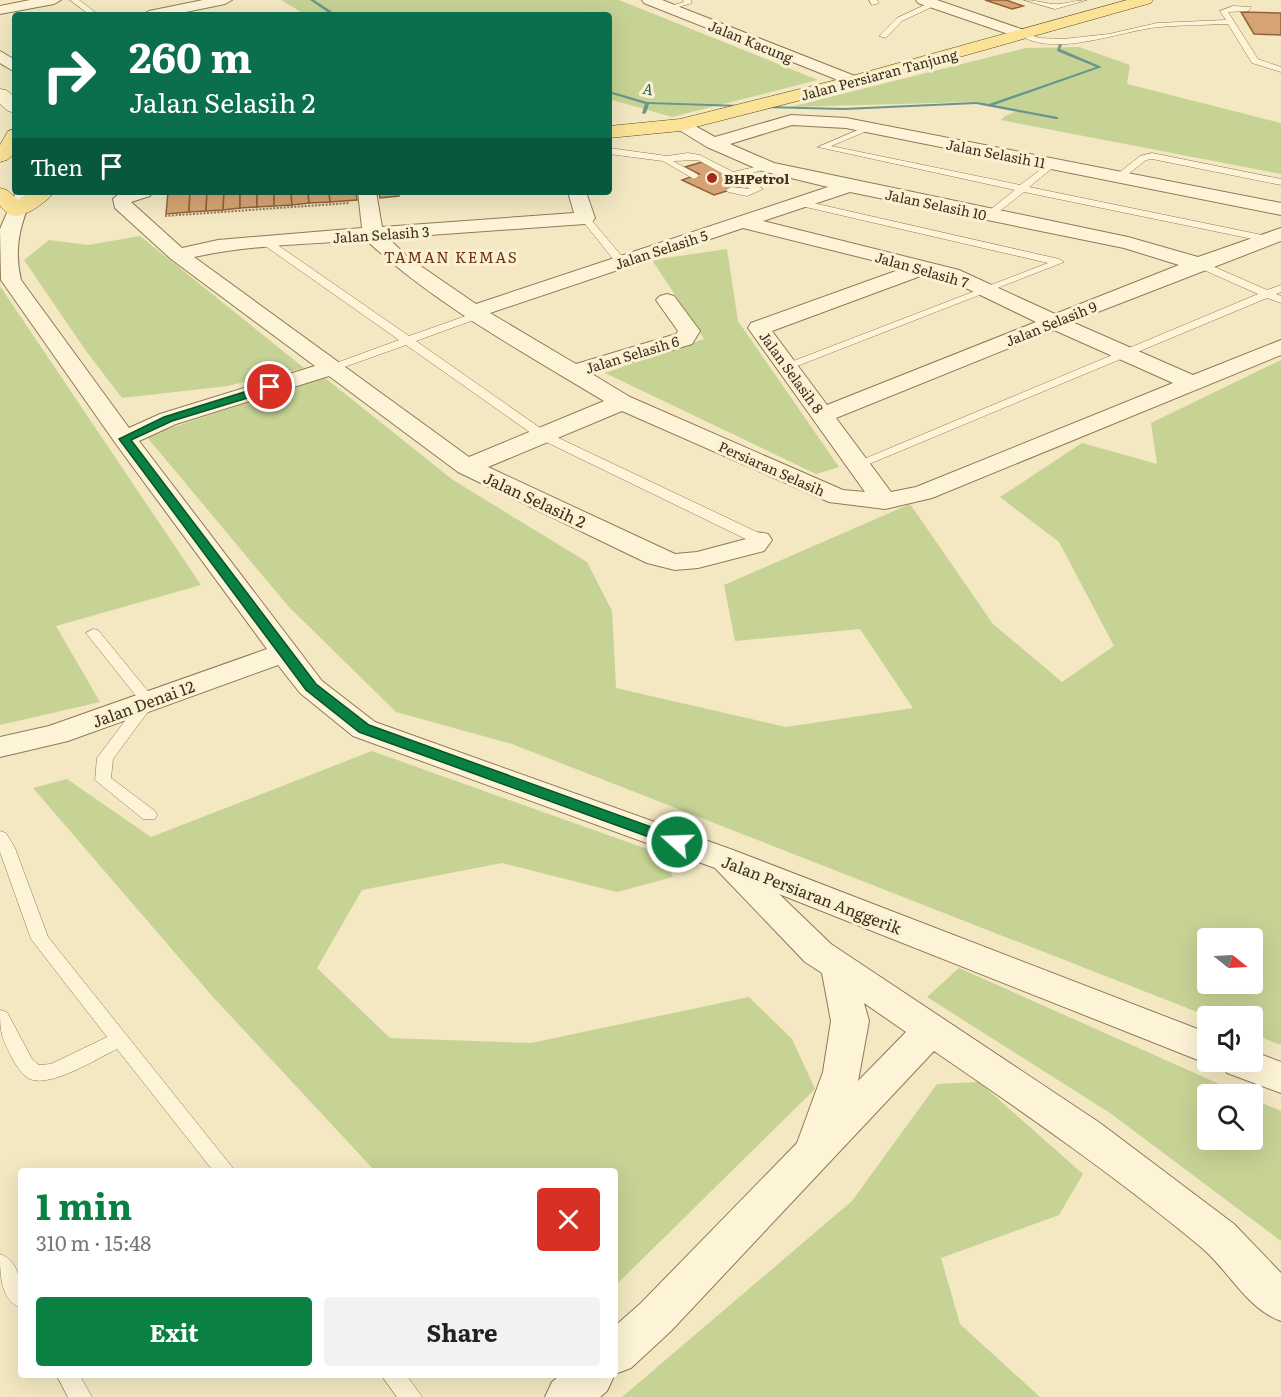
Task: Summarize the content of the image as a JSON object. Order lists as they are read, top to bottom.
{
  "streets": {
    "main road": ["Jalan Persiaran Tanjung"],
    "street": [
      "Jalan Kacung",
      "Jalan Selasih 11",
      "Jalan Selasih 10",
      "Jalan Selasih 3",
      "Jalan Selasih 5",
      "Jalan Selasih 7",
      "Jalan Selasih 9",
      "Jalan Selasih 6",
      "Jalan Selasih 8",
      "Persiaran Selasih",
      "Jalan Selasih 2",
      "Jalan Denai 12",
      "Jalan Persiaran Anggerik"
    ]
  },
  "crossings": [
    ["Jalan Kacung", "Jalan Persiaran Tanjung"],
    ["Jalan Persiaran Tanjung", "Jalan Selasih 10"],
    ["Jalan Selasih 11", "Jalan Selasih 10"],
    ["Jalan Selasih 10", "Jalan Selasih 5"],
    ["Jalan Selasih 10", "Jalan Selasih 9"],
    ["Jalan Selasih 3", "Persiaran Selasih"],
    ["Jalan Selasih 3", "Jalan Selasih 2"],
    ["Jalan Selasih 5", "Jalan Selasih 7"],
    ["Jalan Selasih 5", "Persiaran Selasih"],
    ["Jalan Selasih 7", "Jalan Selasih 9"],
    ["Jalan Selasih 7", "Jalan Selasih 8"],
    ["Jalan Selasih 7", "Persiaran Selasih"],
    ["Jalan Selasih 9", "Jalan Selasih 8"],
    ["Jalan Selasih 6", "Persiaran Selasih"],
    ["Jalan Selasih 8", "Persiaran Selasih"],
    ["Jalan Denai 12", "Jalan Persiaran Anggerik"]
  ],
  "districts": ["TAMAN KEMAS"],
  "water": ["A"],
  "places": ["BHPetrol"],
  "north": "right",
  "page": {
    "turn": ["260 m", "Jalan Selasih 2"],
    "then": "Then",
    "heading": ["1 min", "310 m · 15:48"],
    "buttons": ["Exit", "Share"]
  }
}
